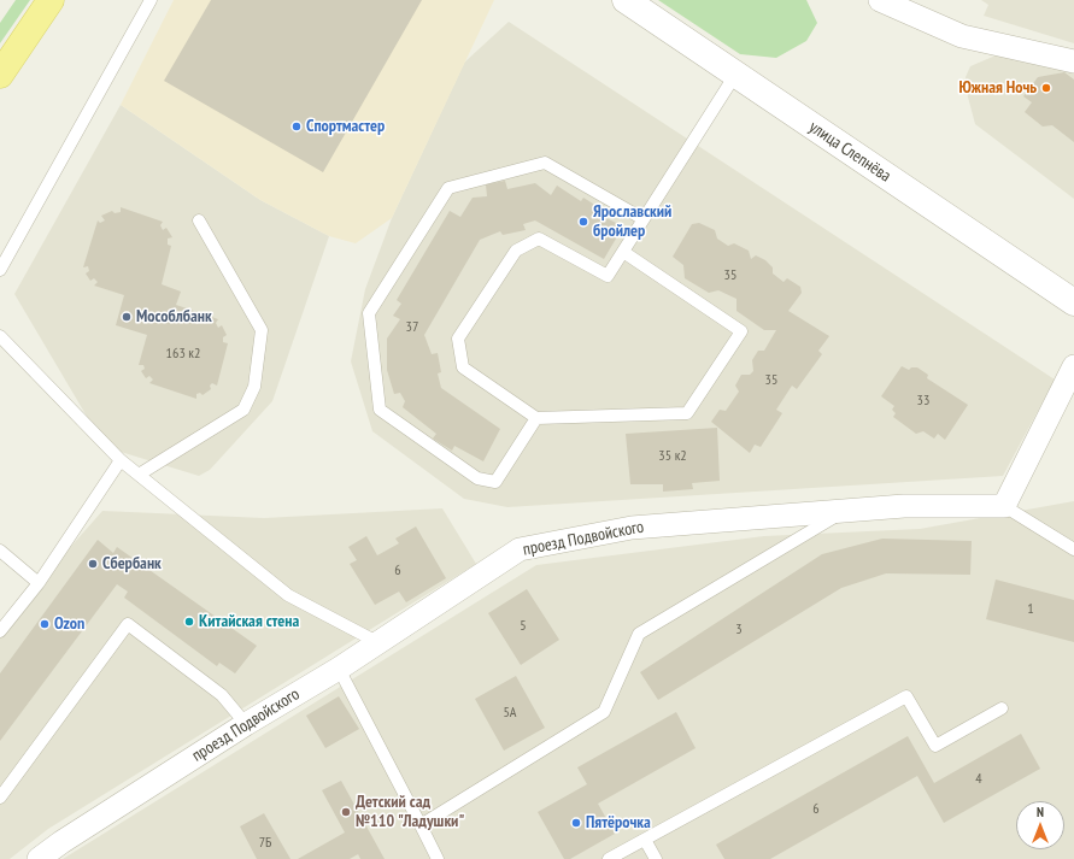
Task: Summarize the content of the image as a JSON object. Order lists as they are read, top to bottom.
{
  "streets": {
    "street": ["улица Слепнёва", "проезд Подвойского"]
  },
  "places": [
    "Южная Ночь",
    "Спортмастер",
    "Ярославский бройлер",
    "Мособлбанк",
    "Сбербанк",
    "Китайская стена",
    "Ozon",
    "Детский сад №110 \"Ладушки\"",
    "Пятёрочка"
  ],
  "house_numbers": [
    "35",
    "37",
    "163 к2",
    "35",
    "33",
    "35 к2",
    "6",
    "1",
    "5",
    "3",
    "5А",
    "4",
    "6",
    "7Б"
  ],
  "north": "top"
}
